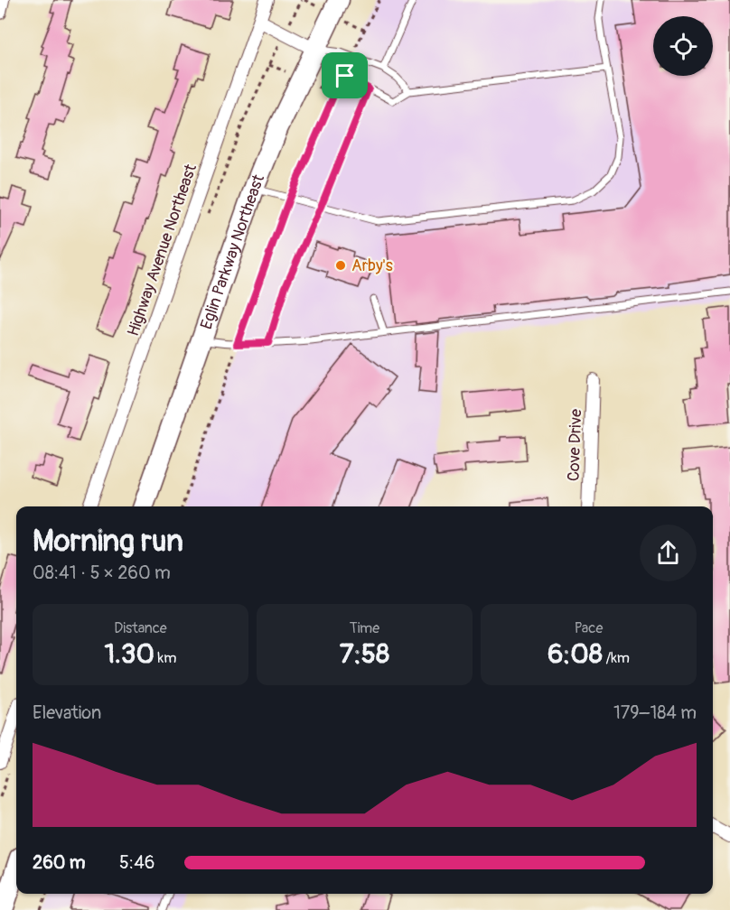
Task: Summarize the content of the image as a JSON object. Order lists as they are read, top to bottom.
{
  "streets": {
    "highway": ["Eglin Parkway Northeast"],
    "street": ["Highway Avenue Northeast", "Cove Drive"]
  },
  "places": ["Arby's"],
  "page": {
    "heading": ["Morning run", "08:41 · 5 × 260 m"],
    "stats": [
      ["Distance", "1.30 km"],
      ["Time", "7:58"],
      ["Pace", "6:08 /km"]
    ],
    "chart": ["Elevation", "179–184 m"],
    "list": [
      {
        "name": "260 m",
        "note": "5:46"
      }
    ]
  }
}
